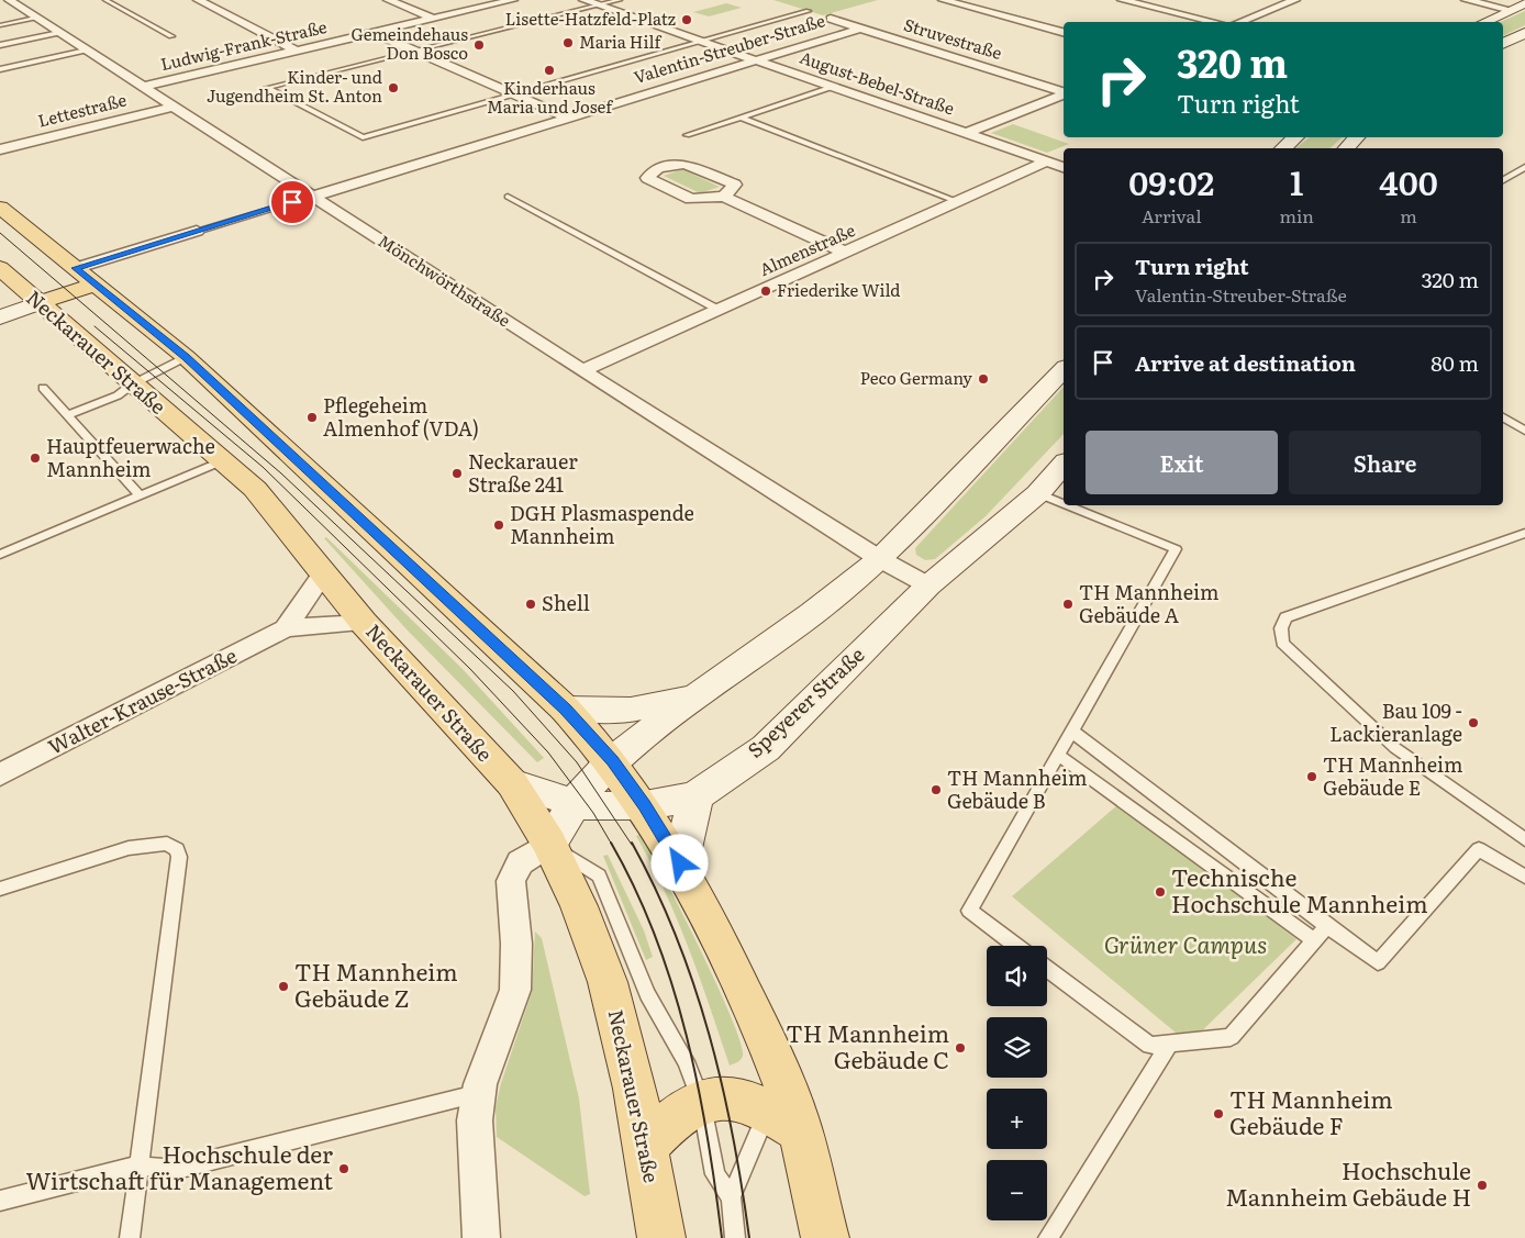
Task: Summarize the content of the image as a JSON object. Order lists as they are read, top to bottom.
{
  "streets": {
    "main road": ["Neckarauer Straße"],
    "street": [
      "Struvestraße",
      "Ludwig-Frank-Straße",
      "Valentin-Streuber-Straße",
      "August-Bebel-Straße",
      "Lettestraße",
      "Almenstraße",
      "Mönchwörthstraße",
      "Walter-Krause-Straße",
      "Speyerer Straße"
    ]
  },
  "crossings": [
    ["Struvestraße", "Valentin-Streuber-Straße"],
    ["Ludwig-Frank-Straße", "Mönchwörthstraße"],
    ["Valentin-Streuber-Straße", "August-Bebel-Straße"],
    ["Valentin-Streuber-Straße", "Mönchwörthstraße"],
    ["August-Bebel-Straße", "Almenstraße"],
    ["Lettestraße", "Mönchwörthstraße"],
    ["Almenstraße", "Mönchwörthstraße"],
    ["Neckarauer Straße", "Walter-Krause-Straße"],
    ["Neckarauer Straße", "Speyerer Straße"]
  ],
  "parks": ["Grüner Campus"],
  "places": [
    "Lisette-Hatzfeld-Platz",
    "Maria Hilf",
    "Gemeindehaus Don Bosco",
    "Kinderhaus Maria und Josef",
    "Kinder- und Jugendheim St. Anton",
    "Friederike Wild",
    "Peco Germany",
    "Pflegeheim Almenhof (VDA)",
    "Hauptfeuerwache Mannheim",
    "Neckarauer Straße 241",
    "DGH Plasmaspende Mannheim",
    "Shell",
    "TH Mannheim Gebäude A",
    "Bau 109 - Lackieranlage",
    "TH Mannheim Gebäude E",
    "TH Mannheim Gebäude B",
    "Technische Hochschule Mannheim",
    "TH Mannheim Gebäude Z",
    "TH Mannheim Gebäude C",
    "TH Mannheim Gebäude F",
    "Hochschule der Wirtschaft für Management",
    "Hochschule Mannheim Gebäude H"
  ],
  "page": {
    "turn": ["320 m", "Turn right"],
    "eta": [
      "09:02",
      "Arrival",
      "1",
      "min",
      "400",
      "m"
    ],
    "list": [
      {
        "name": "Turn right",
        "note": "Valentin-Streuber-Straße",
        "value": "320 m"
      },
      {
        "name": "Arrive at destination",
        "value": "80 m"
      }
    ],
    "buttons": ["Exit", "Share"],
    "map_buttons": ["+", "−"]
  }
}
